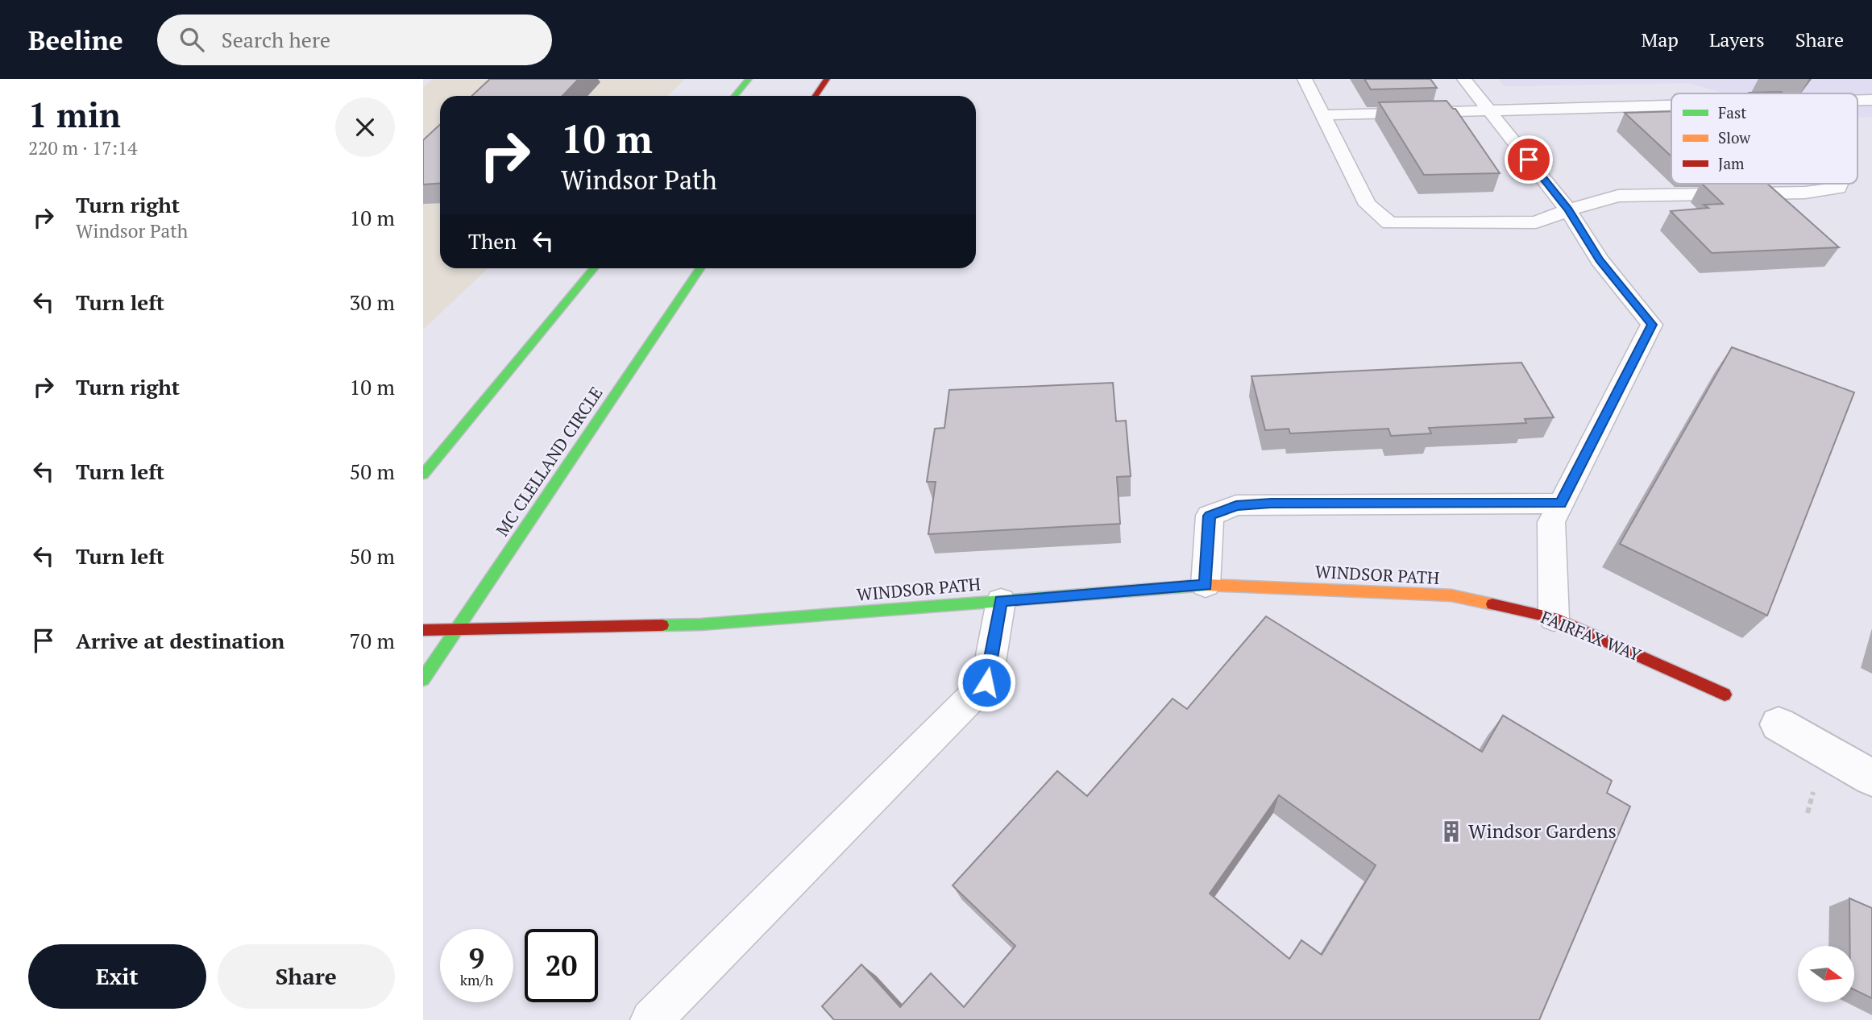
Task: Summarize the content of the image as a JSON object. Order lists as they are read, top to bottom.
{
  "streets": {
    "main road": ["MC CLELLAND CIRCLE", "WINDSOR PATH", "FAIRFAX WAY"]
  },
  "crossings": [
    ["MC CLELLAND CIRCLE", "WINDSOR PATH"],
    ["WINDSOR PATH", "FAIRFAX WAY"]
  ],
  "places": {
    "building": ["Windsor Gardens"]
  },
  "legend": ["Fast", "Slow", "Jam"],
  "north": "right",
  "page": {
    "header": "Beeline",
    "search": "Search here",
    "nav": ["Map", "Layers", "Share"],
    "heading": ["1 min", "220 m · 17:14"],
    "turn": ["10 m", "Windsor Path"],
    "list": [
      {
        "name": "Turn right",
        "note": "Windsor Path",
        "value": "10 m"
      },
      {
        "name": "Turn left",
        "value": "30 m"
      },
      {
        "name": "Turn right",
        "value": "10 m"
      },
      {
        "name": "Turn left",
        "value": "50 m"
      },
      {
        "name": "Turn left",
        "value": "50 m"
      },
      {
        "name": "Arrive at destination",
        "value": "70 m"
      }
    ],
    "then": "Then",
    "speed": "9 km/h",
    "limit": "20",
    "buttons": ["Exit", "Share"]
  }
}
